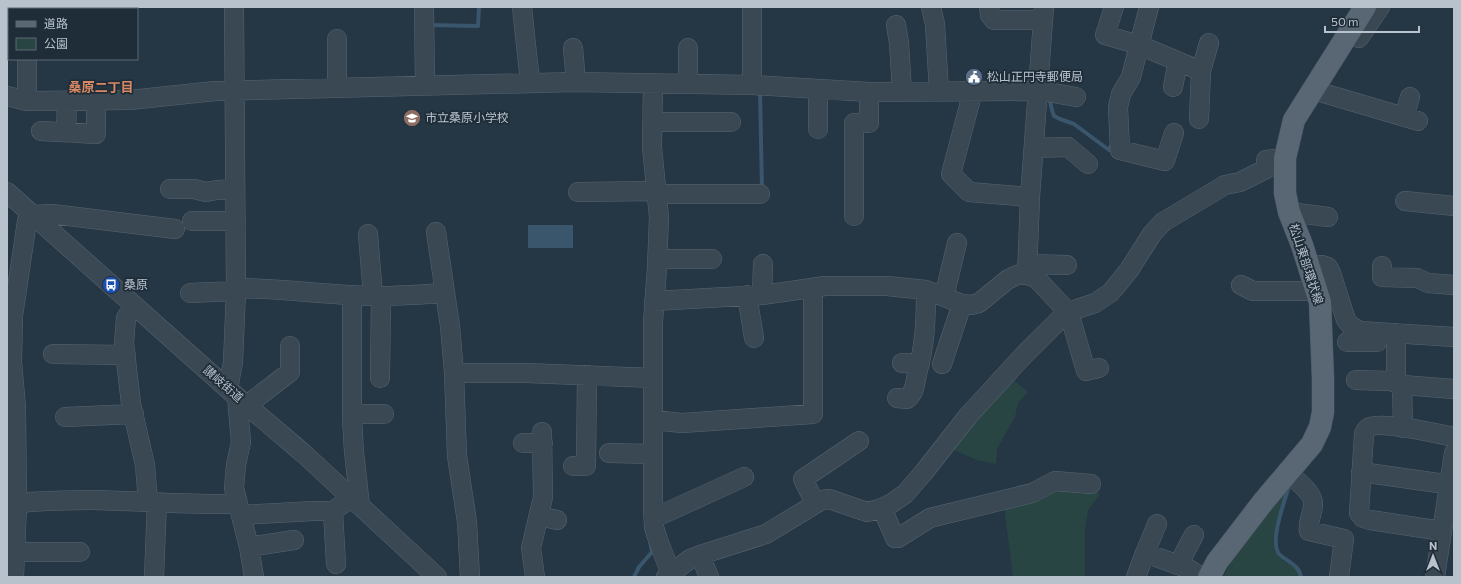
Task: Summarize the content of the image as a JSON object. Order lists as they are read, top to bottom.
{
  "streets": {
    "main road": ["松山東部環状線"],
    "street": ["讃岐街道"]
  },
  "districts": ["桑原二丁目"],
  "places": {
    "public building": ["松山正円寺郵便局"],
    "school or university": ["市立桑原小学校"],
    "bus stop": ["桑原"]
  },
  "legend": ["道路", "公園"],
  "scale_bar": "50 m",
  "north": "top"
}
